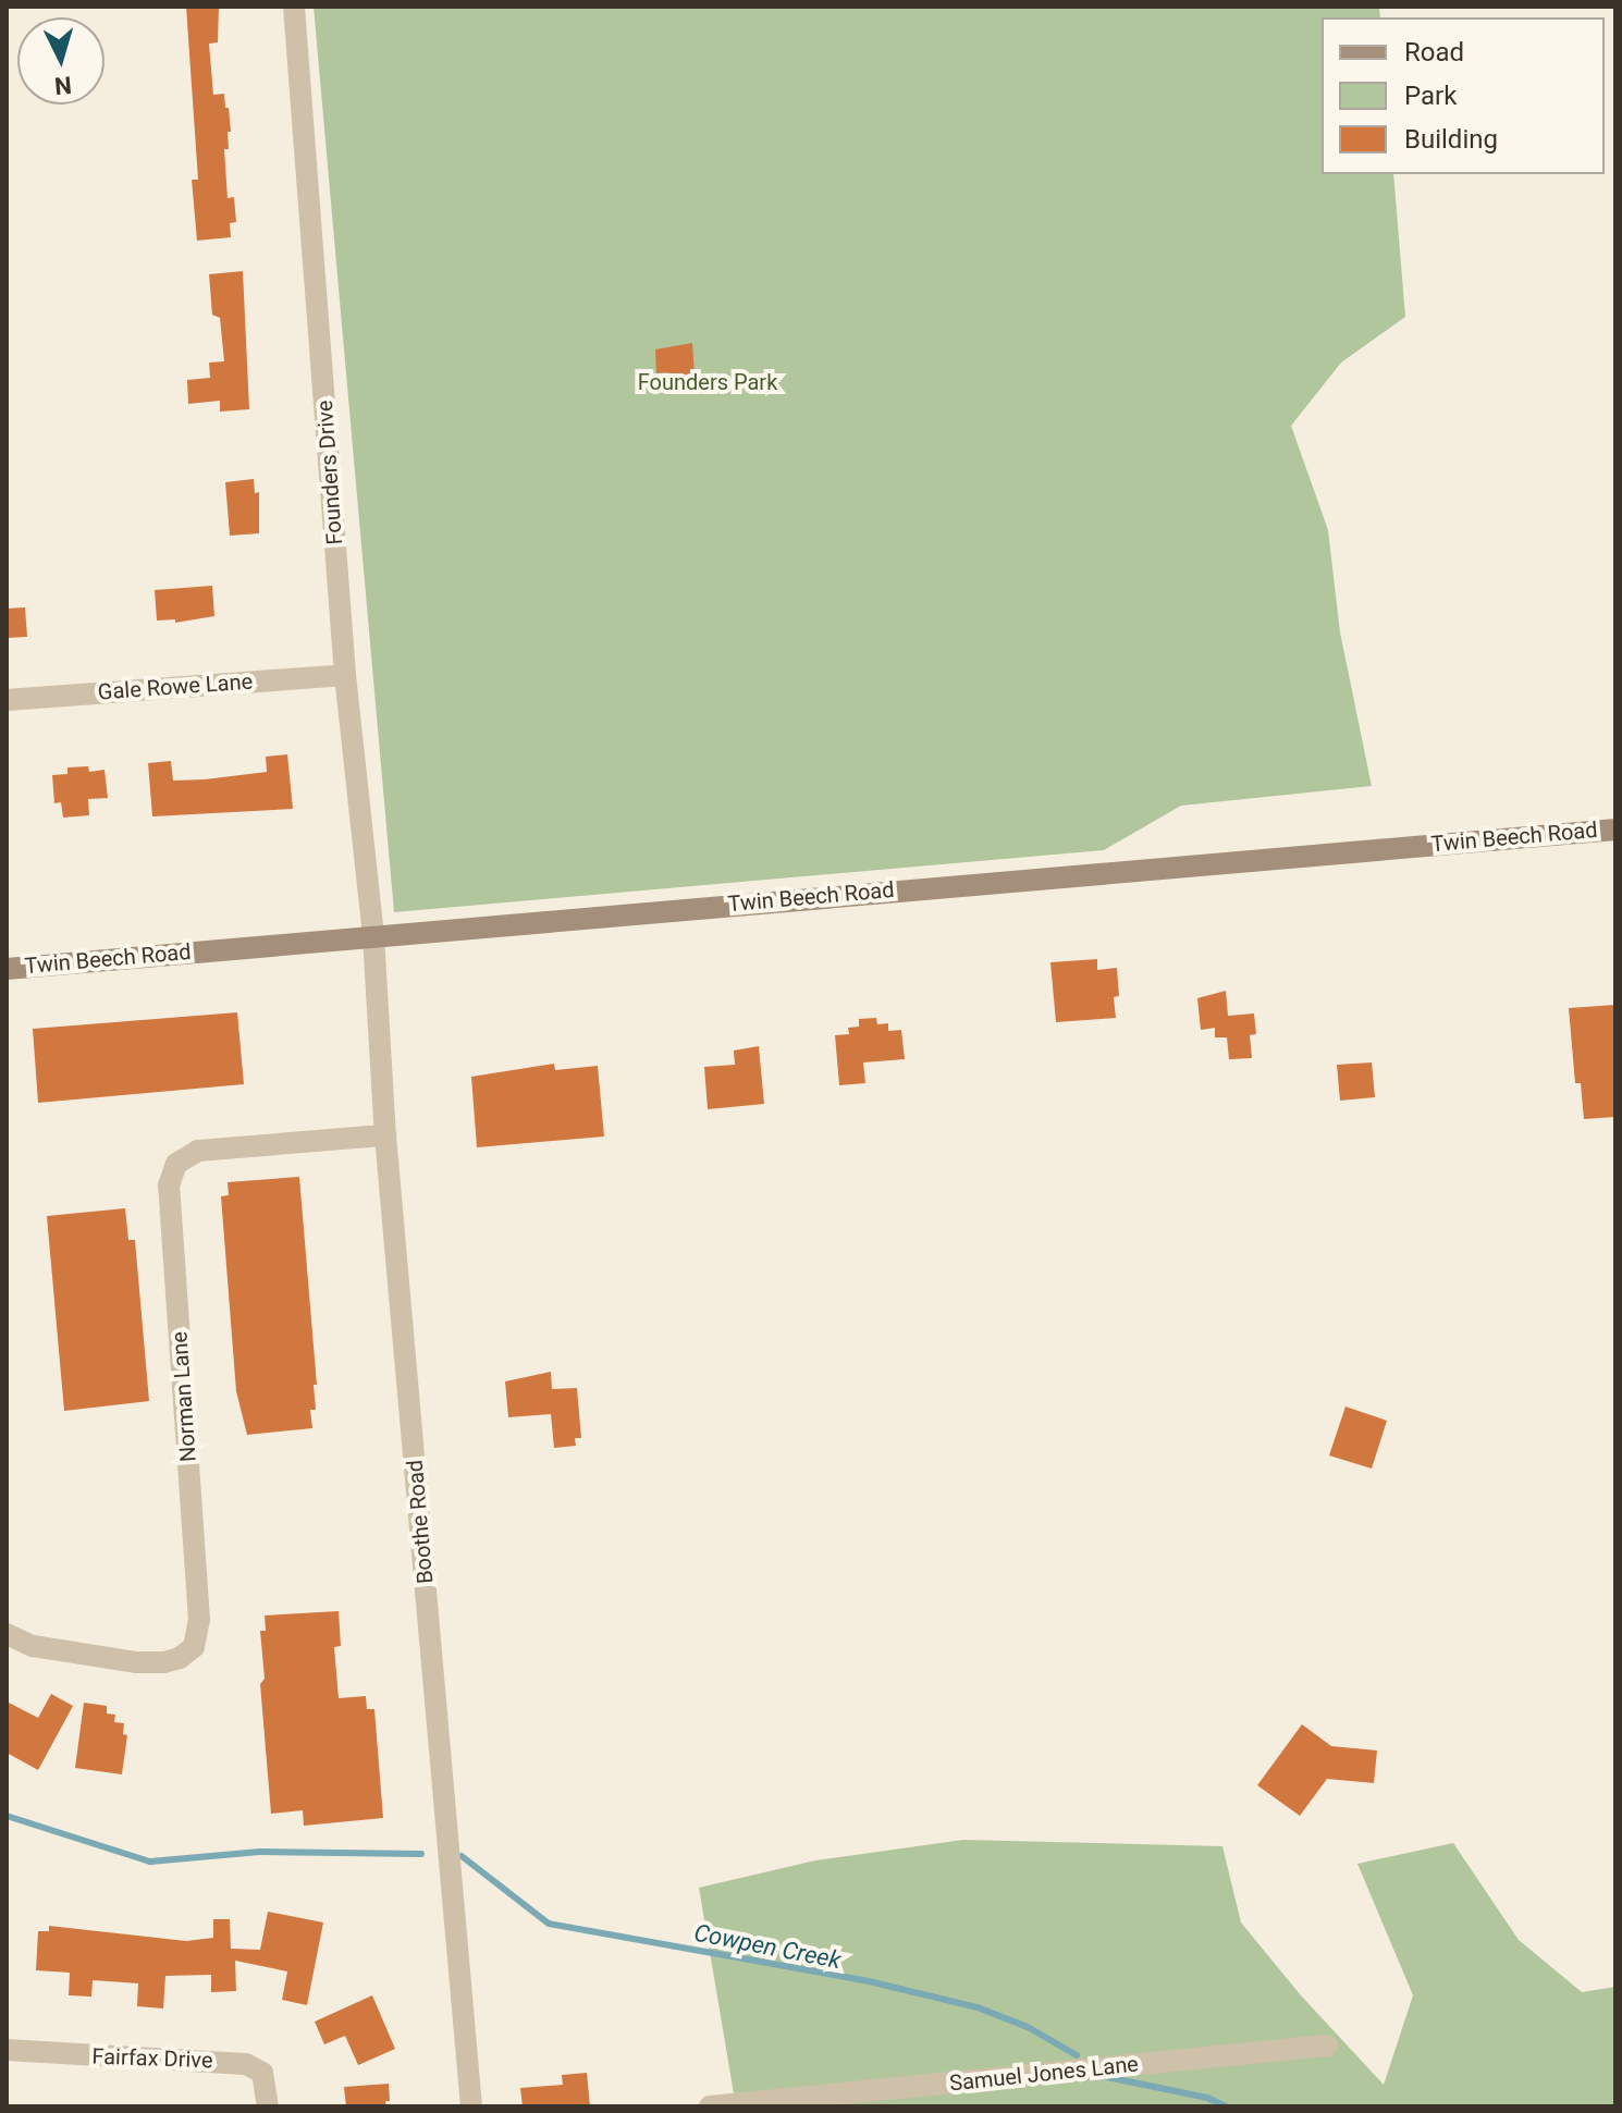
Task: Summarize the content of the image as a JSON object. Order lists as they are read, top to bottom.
{
  "streets": {
    "street": [
      "Founders Drive",
      "Gale Rowe Lane",
      "Twin Beech Road",
      "Norman Lane",
      "Boothe Road",
      "Fairfax Drive",
      "Samuel Jones Lane"
    ]
  },
  "crossings": [
    ["Founders Drive", "Gale Rowe Lane"],
    ["Founders Drive", "Twin Beech Road"],
    ["Founders Drive", "Boothe Road"],
    ["Twin Beech Road", "Boothe Road"],
    ["Norman Lane", "Boothe Road"]
  ],
  "water": ["Cowpen Creek"],
  "parks": ["Founders Park"],
  "legend": ["Road", "Park", "Building"],
  "north": "bottom"
}
